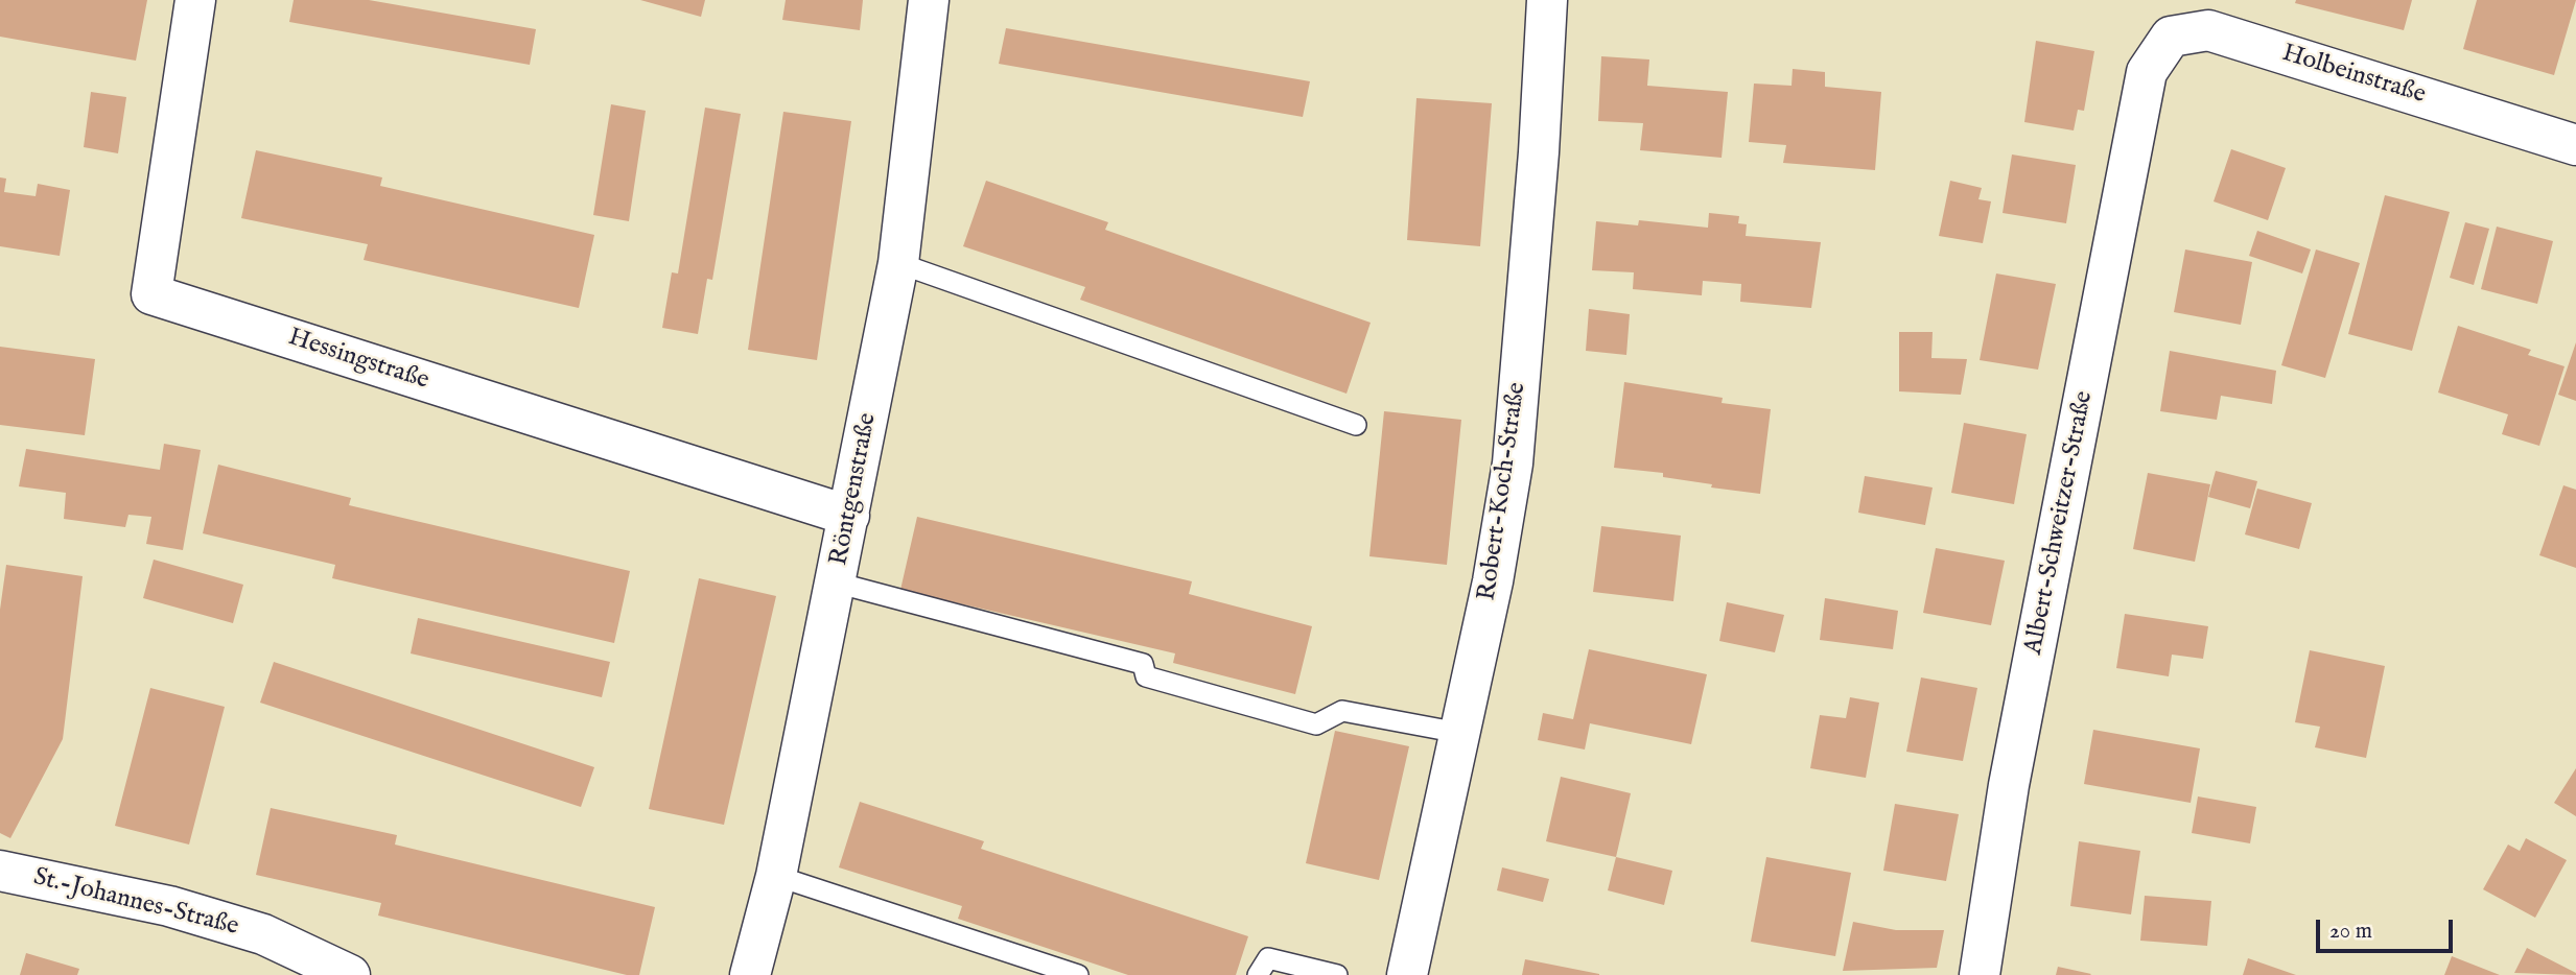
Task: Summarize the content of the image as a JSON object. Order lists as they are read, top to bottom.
{
  "streets": {
    "street": [
      "Holbeinstraße",
      "Hessingstraße",
      "Röntgenstraße",
      "Robert-Koch-Straße",
      "Albert-Schweitzer-Straße",
      "St.-Johannes-Straße"
    ]
  },
  "crossings": [
    ["Holbeinstraße", "Albert-Schweitzer-Straße"],
    ["Hessingstraße", "Röntgenstraße"]
  ],
  "scale_bar": "20 m"
}
